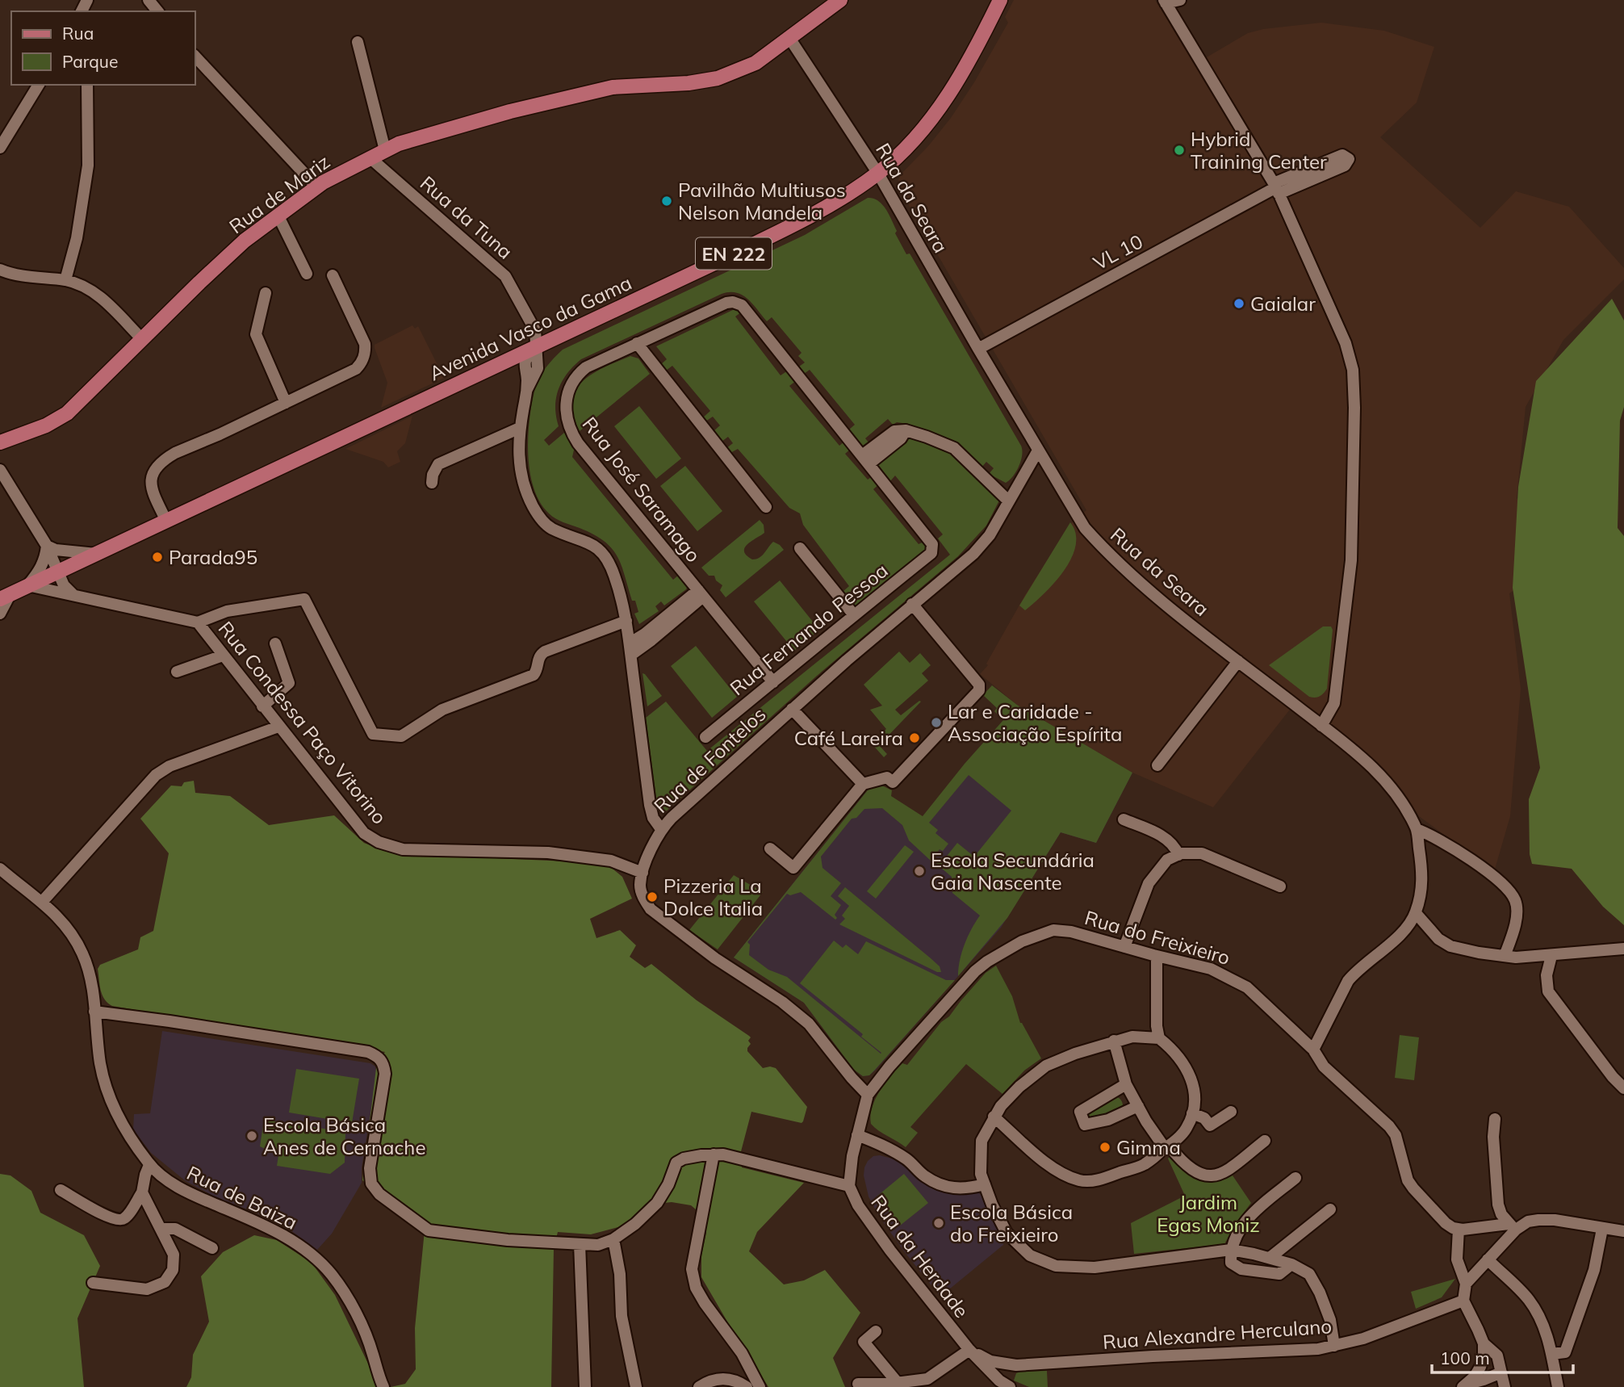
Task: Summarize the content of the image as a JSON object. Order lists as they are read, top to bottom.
{
  "streets": {
    "main road": ["Rua de Mariz", "EN 222", "Avenida Vasco da Gama"],
    "street": [
      "Rua da Seara",
      "Rua da Tuna",
      "VL 10",
      "Rua José Saramago",
      "Rua Fernando Pessoa",
      "Rua Condessa Paço Vitorino",
      "Rua de Fontelos",
      "Rua do Freixieiro",
      "Rua de Baiza",
      "Rua da Herdade",
      "Rua Alexandre Herculano"
    ]
  },
  "crossings": [
    ["Rua de Mariz", "Rua da Seara"],
    ["Rua de Mariz", "Rua da Tuna"],
    ["Rua da Seara", "VL 10"],
    ["Rua da Seara", "Avenida Vasco da Gama"],
    ["Rua da Seara", "Rua de Fontelos"],
    ["Rua da Seara", "Rua do Freixieiro"],
    ["Rua da Tuna", "Avenida Vasco da Gama"],
    ["Rua da Tuna", "Rua de Fontelos"],
    ["Avenida Vasco da Gama", "Rua Condessa Paço Vitorino"],
    ["Rua José Saramago", "Rua Fernando Pessoa"],
    ["Rua Condessa Paço Vitorino", "Rua de Fontelos"],
    ["Rua de Fontelos", "Rua do Freixieiro"],
    ["Rua de Fontelos", "Rua da Herdade"],
    ["Rua do Freixieiro", "Rua da Herdade"],
    ["Rua da Herdade", "Rua Alexandre Herculano"]
  ],
  "parks": ["Jardim Egas Moniz"],
  "places": [
    "Hybrid Training Center",
    "Pavilhão Multiusos Nelson Mandela",
    "Gaialar",
    "Parada95",
    "Lar e Caridade - Associação Espírita",
    "Café Lareira",
    "Escola Secundária Gaia Nascente",
    "Pizzeria La Dolce Italia",
    "Escola Básica Anes de Cernache",
    "Gimma",
    "Escola Básica do Freixieiro"
  ],
  "legend": ["Rua", "Parque"],
  "scale_bar": "100 m"
}
